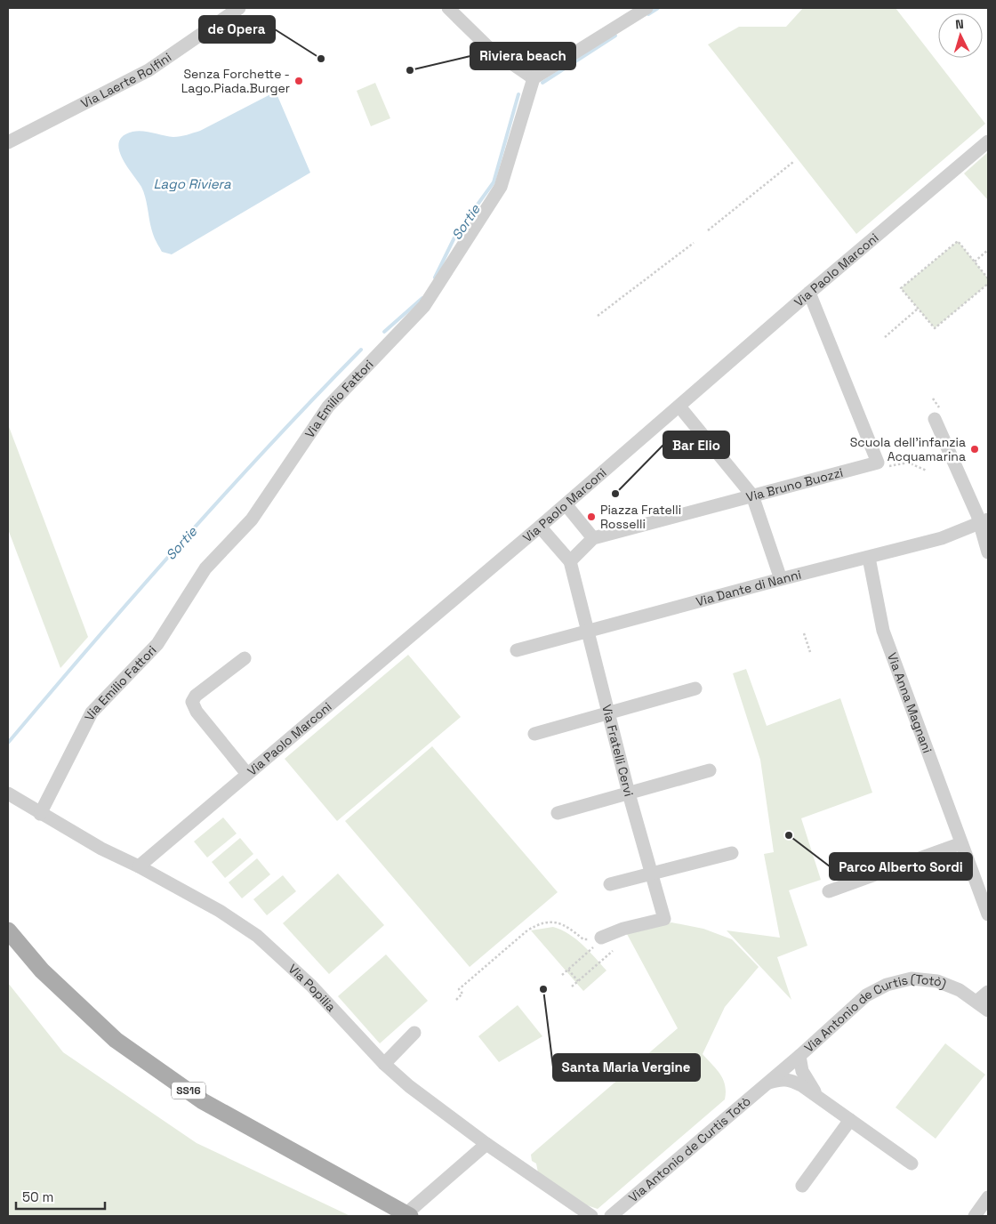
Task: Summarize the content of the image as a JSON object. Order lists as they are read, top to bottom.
{
  "streets": {
    "main road": ["SS16"],
    "street": [
      "Via Laerte Rolfini",
      "Via Paolo Marconi",
      "Via Emilio Fattori",
      "Via Bruno Buozzi",
      "Via Dante di Nanni",
      "Via Anna Magnani",
      "Via Fratelli Cervi",
      "Via Popilia",
      "Via Antonio de Curtis (Totò)",
      "Via Antonio de Curtis Totò"
    ]
  },
  "crossings": [
    ["Via Paolo Marconi", "Via Fratelli Cervi"],
    ["Via Paolo Marconi", "Via Popilia"],
    ["Via Emilio Fattori", "Via Popilia"],
    ["Via Bruno Buozzi", "Via Fratelli Cervi"],
    ["Via Dante di Nanni", "Via Anna Magnani"],
    ["Via Dante di Nanni", "Via Fratelli Cervi"],
    ["Via Antonio de Curtis (Totò)", "Via Antonio de Curtis Totò"]
  ],
  "water": ["Lago Riviera", "Sortie"],
  "places": [
    "de Opera",
    "Riviera beach",
    "Senza Forchette - Lago.Piada.Burger",
    "Scuola dell'infanzia Acquamarina",
    "Bar Elio",
    "Piazza Fratelli Rosselli",
    "Parco Alberto Sordi",
    "Santa Maria Vergine"
  ],
  "scale_bar": "50 m",
  "north": "top"
}
